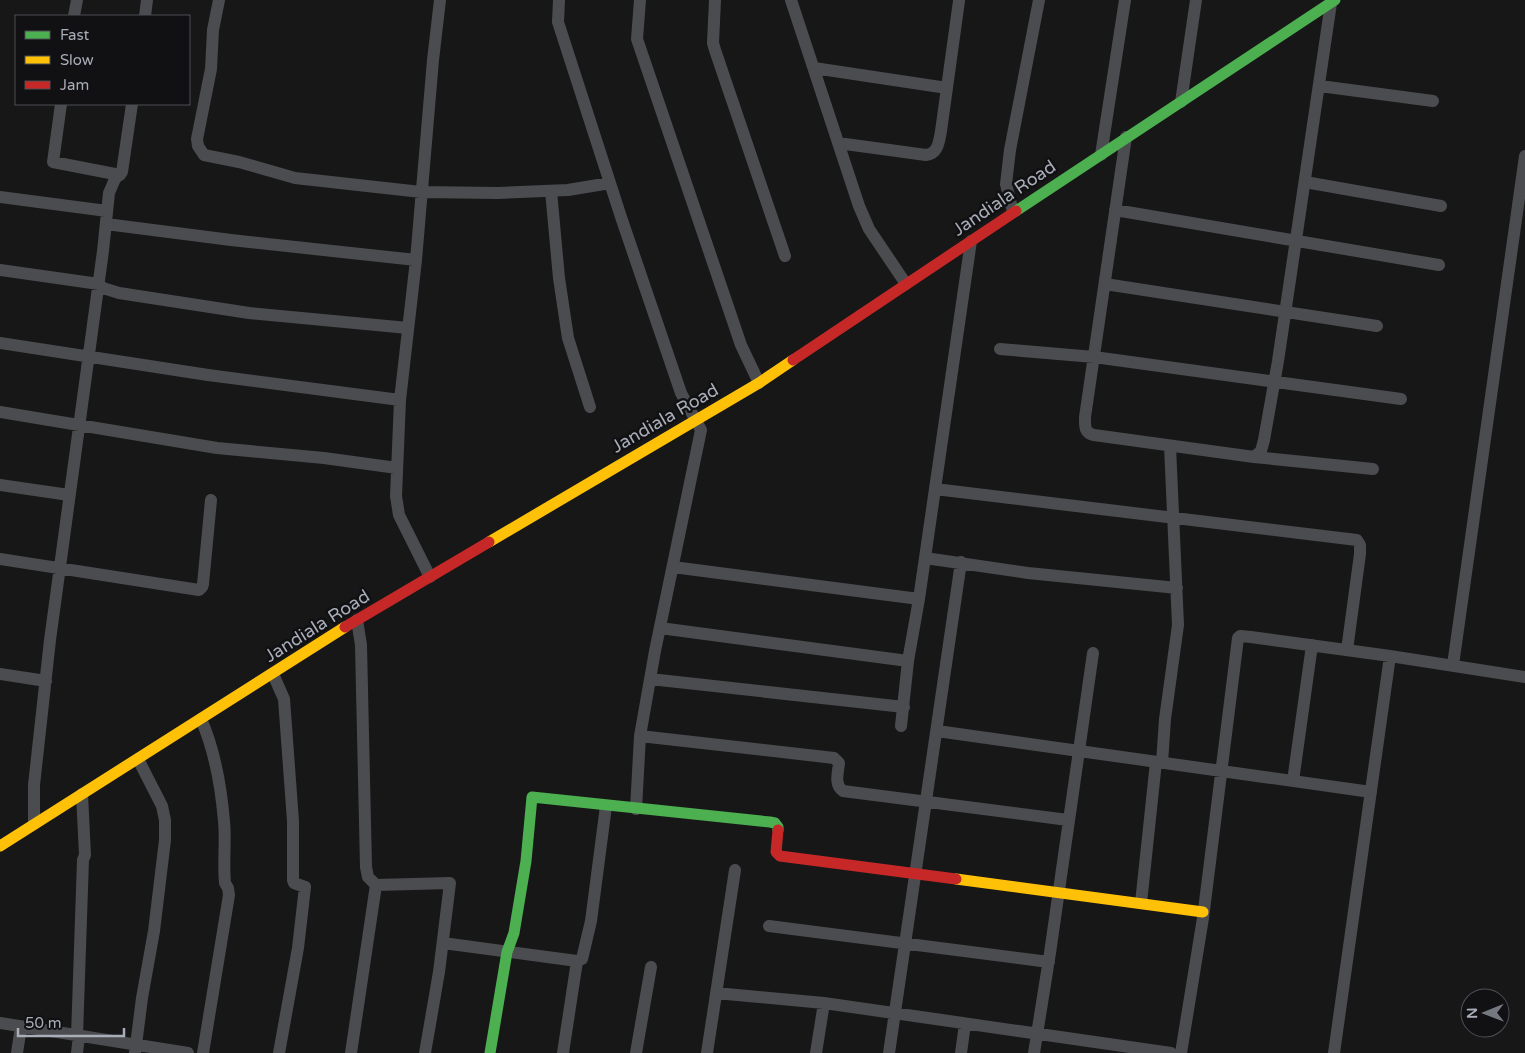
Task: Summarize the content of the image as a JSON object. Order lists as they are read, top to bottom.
{
  "streets": {
    "street": ["Jandiala Road"]
  },
  "legend": ["Fast", "Slow", "Jam"],
  "scale_bar": "50 m",
  "north": "left"
}
